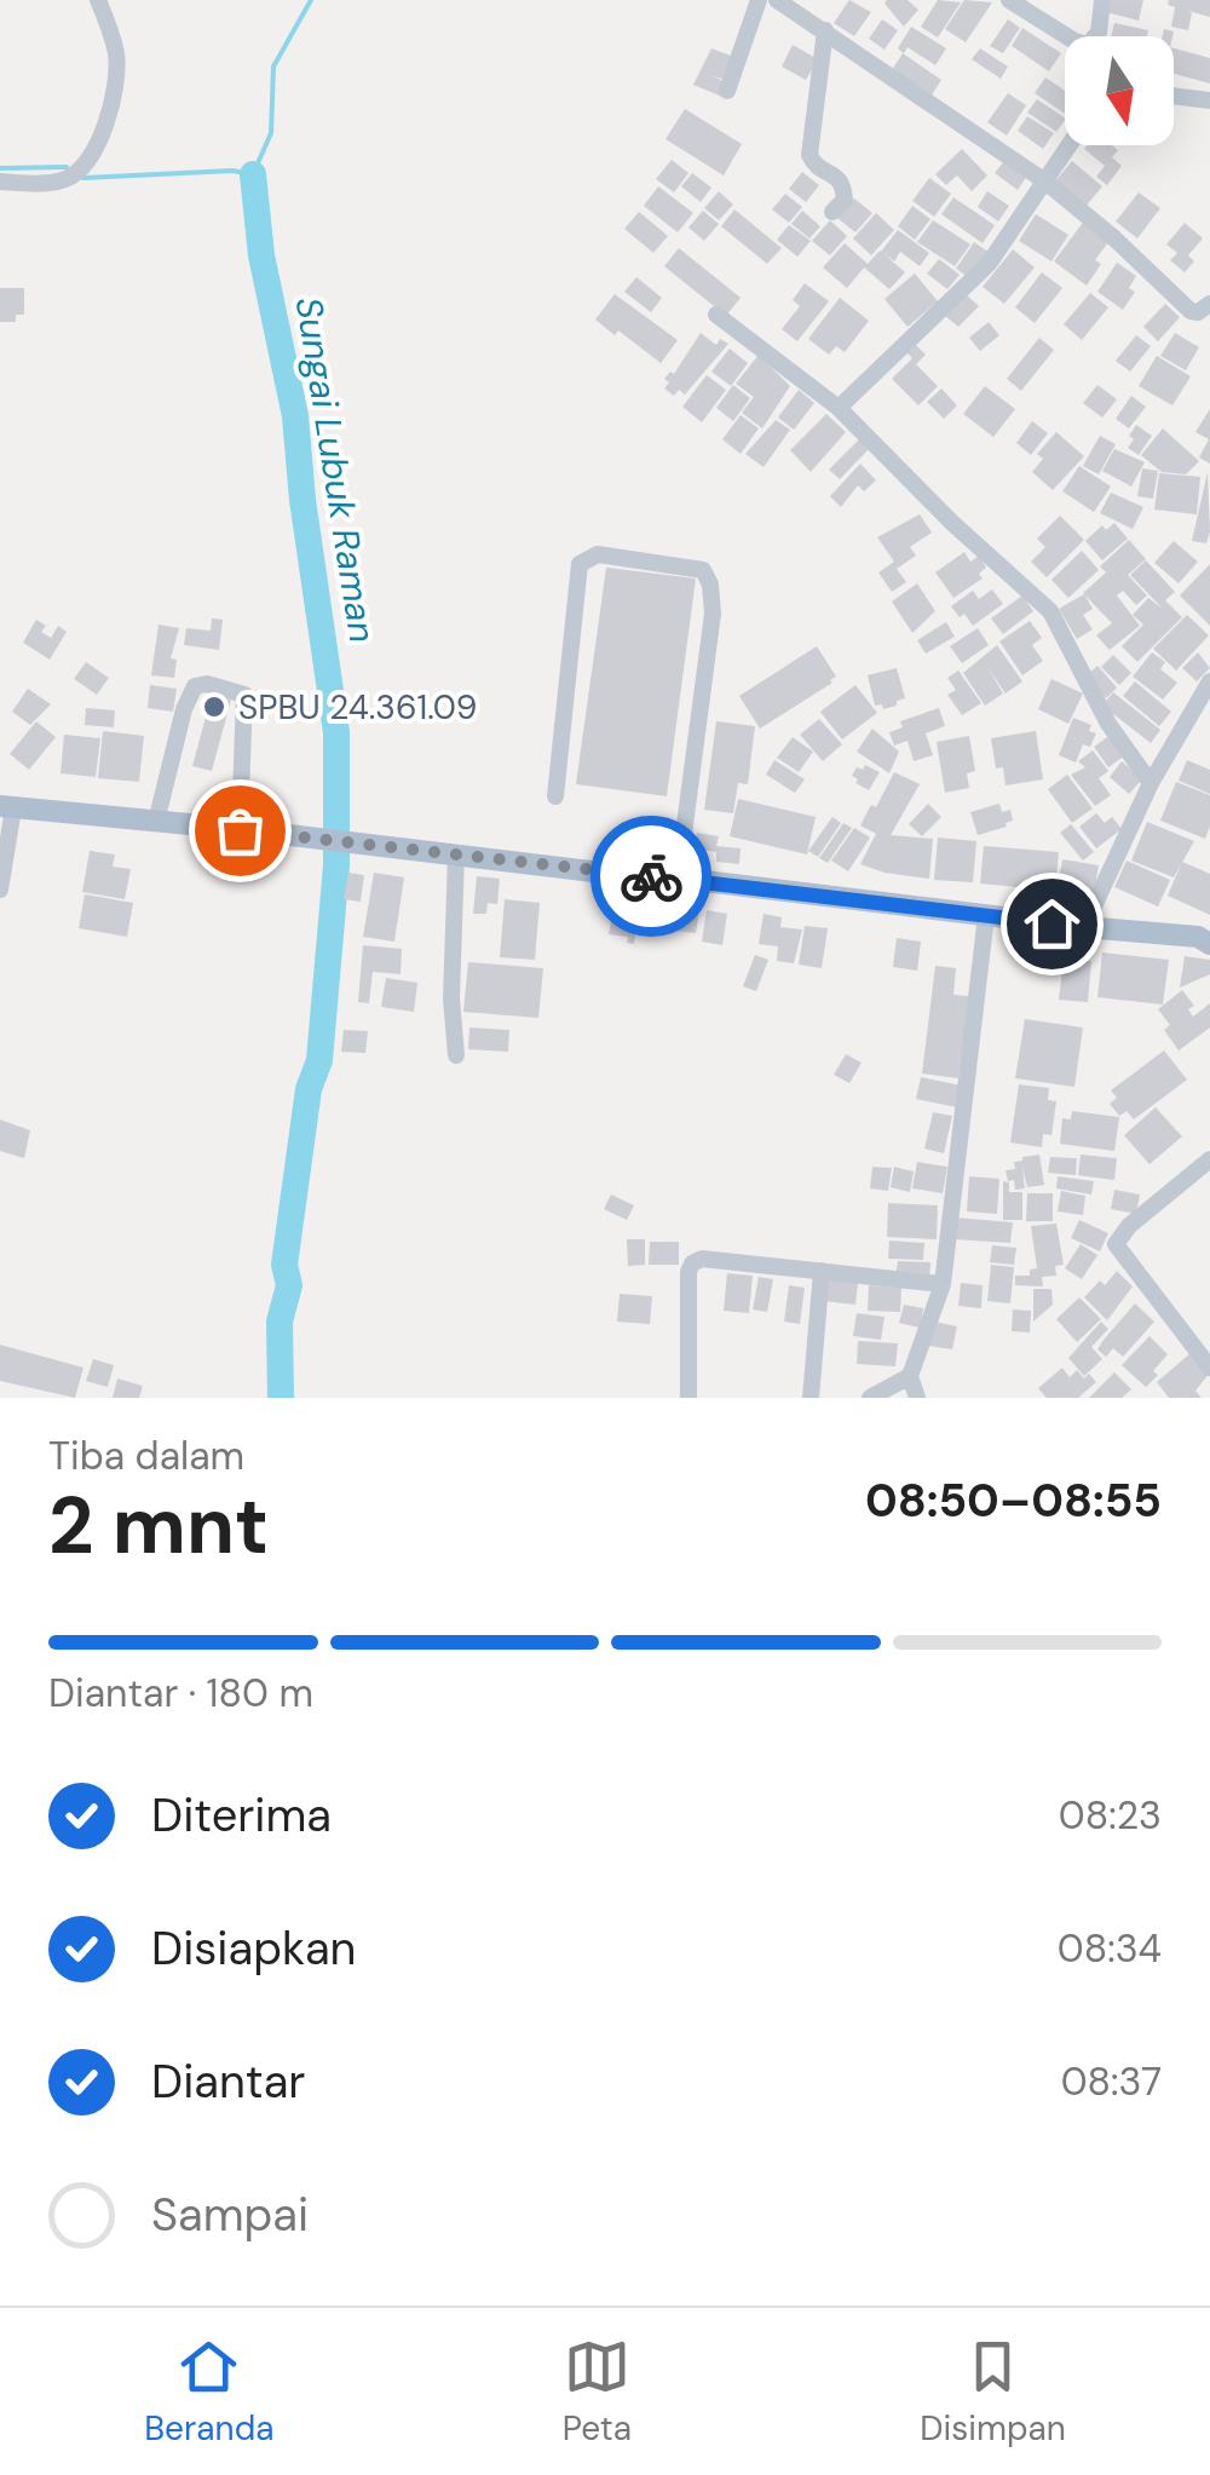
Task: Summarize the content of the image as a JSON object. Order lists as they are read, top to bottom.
{
  "water": ["Sungai Lubuk Raman"],
  "places": ["SPBU 24.361.09"],
  "north": "bottom",
  "page": {
    "heading": ["2 mnt", "Tiba dalam", "08:50–08:55"],
    "bar": "Diantar · 180 m",
    "list": [
      ["Diterima", "08:23"],
      ["Disiapkan", "08:34"],
      ["Diantar", "08:37"],
      "Sampai"
    ],
    "tabs": ["Beranda", "Peta", "Disimpan"]
  }
}
